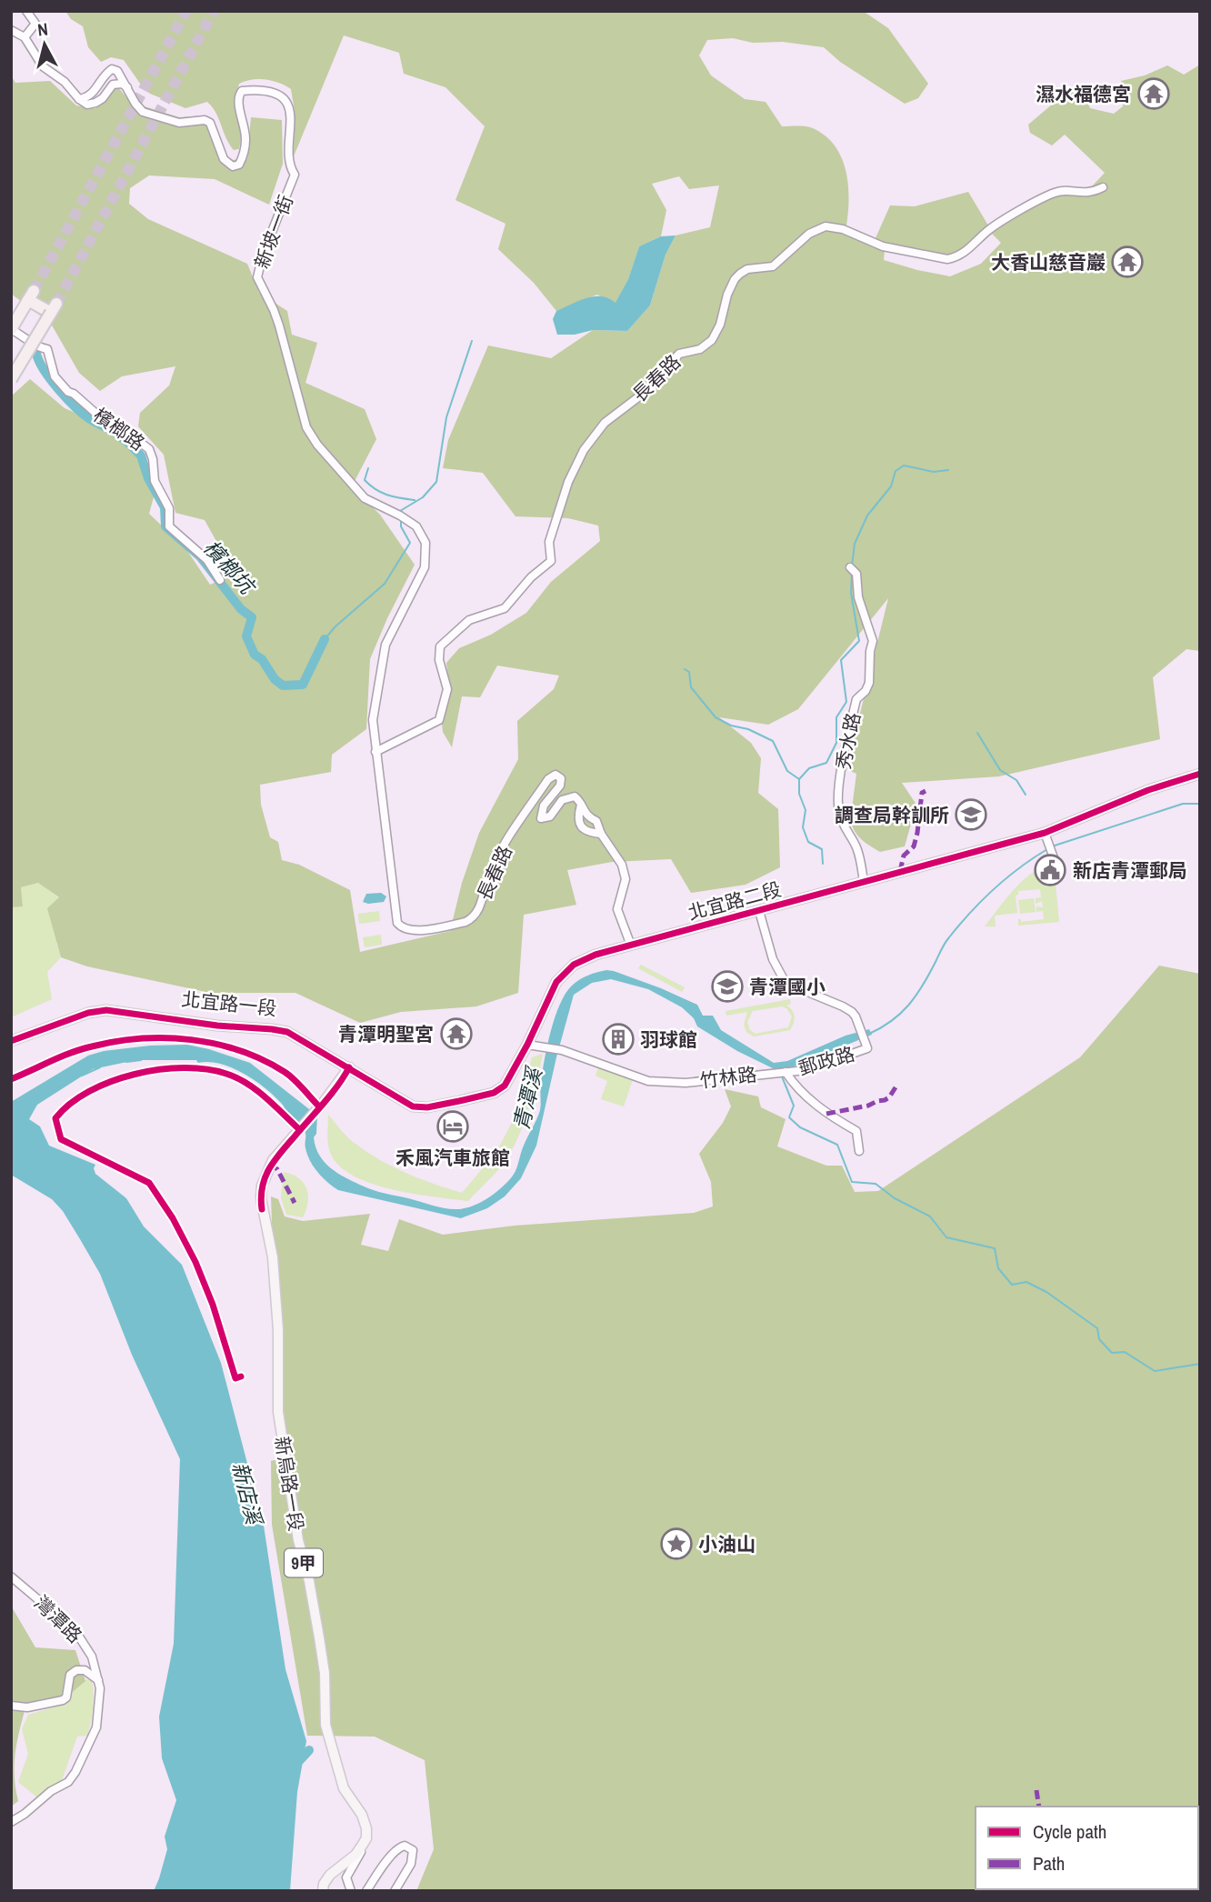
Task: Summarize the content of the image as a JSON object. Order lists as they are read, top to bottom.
{
  "streets": {
    "main road": [
      "北宜路二段",
      "北宜路一段",
      "新烏路一段",
      "9甲"
    ],
    "street": [
      "新坡一街",
      "長春路",
      "檳榔路",
      "秀水路",
      "郵政路",
      "竹林路",
      "灣潭路"
    ]
  },
  "crossings": [
    ["新坡一街", "長春路"],
    ["長春路", "北宜路二段"],
    ["秀水路", "北宜路二段"],
    ["北宜路二段", "北宜路一段"],
    ["北宜路二段", "郵政路"],
    ["北宜路二段", "竹林路"],
    ["北宜路二段", "新烏路一段"],
    ["北宜路一段", "新烏路一段"],
    ["郵政路", "竹林路"]
  ],
  "water": ["檳榔坑", "青潭溪", "新店溪"],
  "places": {
    "temple": ["濕水福德宮", "大香山慈音巖", "青潭明聖宮"],
    "school or university": ["調查局幹訓所", "青潭國小"],
    "public building": ["新店青潭郵局"],
    "building": ["羽球館"],
    "hotel": ["禾風汽車旅館"],
    "place": ["小油山"]
  },
  "legend": ["Cycle path", "Path"],
  "north": "top"
}
